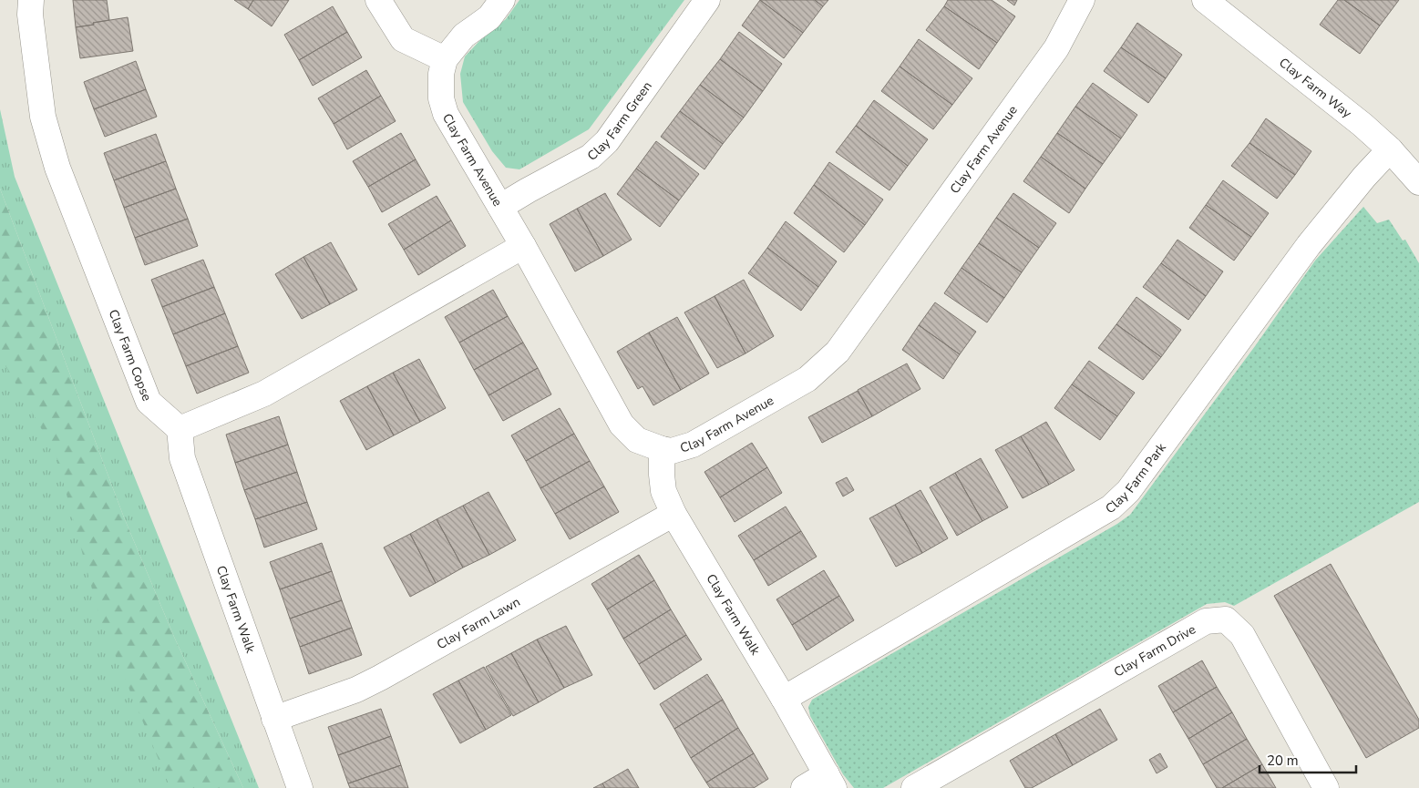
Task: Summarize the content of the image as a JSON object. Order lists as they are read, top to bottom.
{
  "streets": {
    "street": [
      "Clay Farm Way",
      "Clay Farm Green",
      "Clay Farm Avenue",
      "Clay Farm Copse",
      "Clay Farm Park",
      "Clay Farm Walk",
      "Clay Farm Lawn",
      "Clay Farm Drive"
    ]
  },
  "crossings": [
    ["Clay Farm Way", "Clay Farm Park"],
    ["Clay Farm Green", "Clay Farm Avenue"],
    ["Clay Farm Avenue", "Clay Farm Walk"],
    ["Clay Farm Copse", "Clay Farm Walk"],
    ["Clay Farm Park", "Clay Farm Walk"],
    ["Clay Farm Walk", "Clay Farm Lawn"]
  ],
  "scale_bar": "20 m"
}
